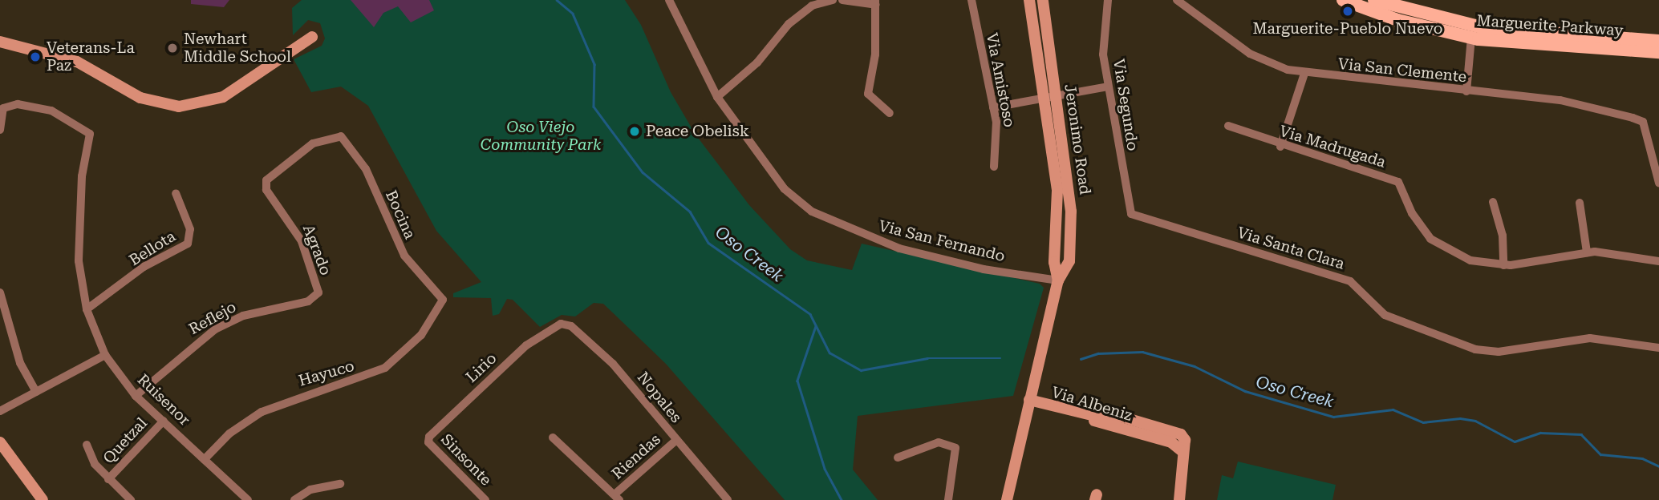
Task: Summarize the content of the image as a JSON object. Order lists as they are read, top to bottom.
{
  "streets": {
    "main road": ["Marguerite Parkway", "Jeronimo Road", "Via Albeniz"],
    "street": [
      "Via San Clemente",
      "Via Amistoso",
      "Via Segundo",
      "Via Madrugada",
      "Bocina",
      "Via San Fernando",
      "Bellota",
      "Via Santa Clara",
      "Agrado",
      "Reflejo",
      "Lirio",
      "Hayuco",
      "Nopales",
      "Ruisenor",
      "Quetzal",
      "Riendas",
      "Sinsonte"
    ]
  },
  "crossings": [
    ["Via Segundo", "Via Santa Clara"],
    ["Jeronimo Road", "Via San Fernando"],
    ["Jeronimo Road", "Via Albeniz"],
    ["Bocina", "Agrado"],
    ["Bocina", "Hayuco"],
    ["Bellota", "Ruisenor"],
    ["Agrado", "Reflejo"],
    ["Reflejo", "Ruisenor"],
    ["Lirio", "Nopales"],
    ["Lirio", "Sinsonte"],
    ["Hayuco", "Ruisenor"],
    ["Nopales", "Riendas"],
    ["Ruisenor", "Quetzal"]
  ],
  "water": ["Oso Creek"],
  "parks": ["Oso Viejo Community Park"],
  "places": [
    "Marguerite-Pueblo Nuevo",
    "Newhart Middle School",
    "Veterans-La Paz",
    "Peace Obelisk"
  ]
}
